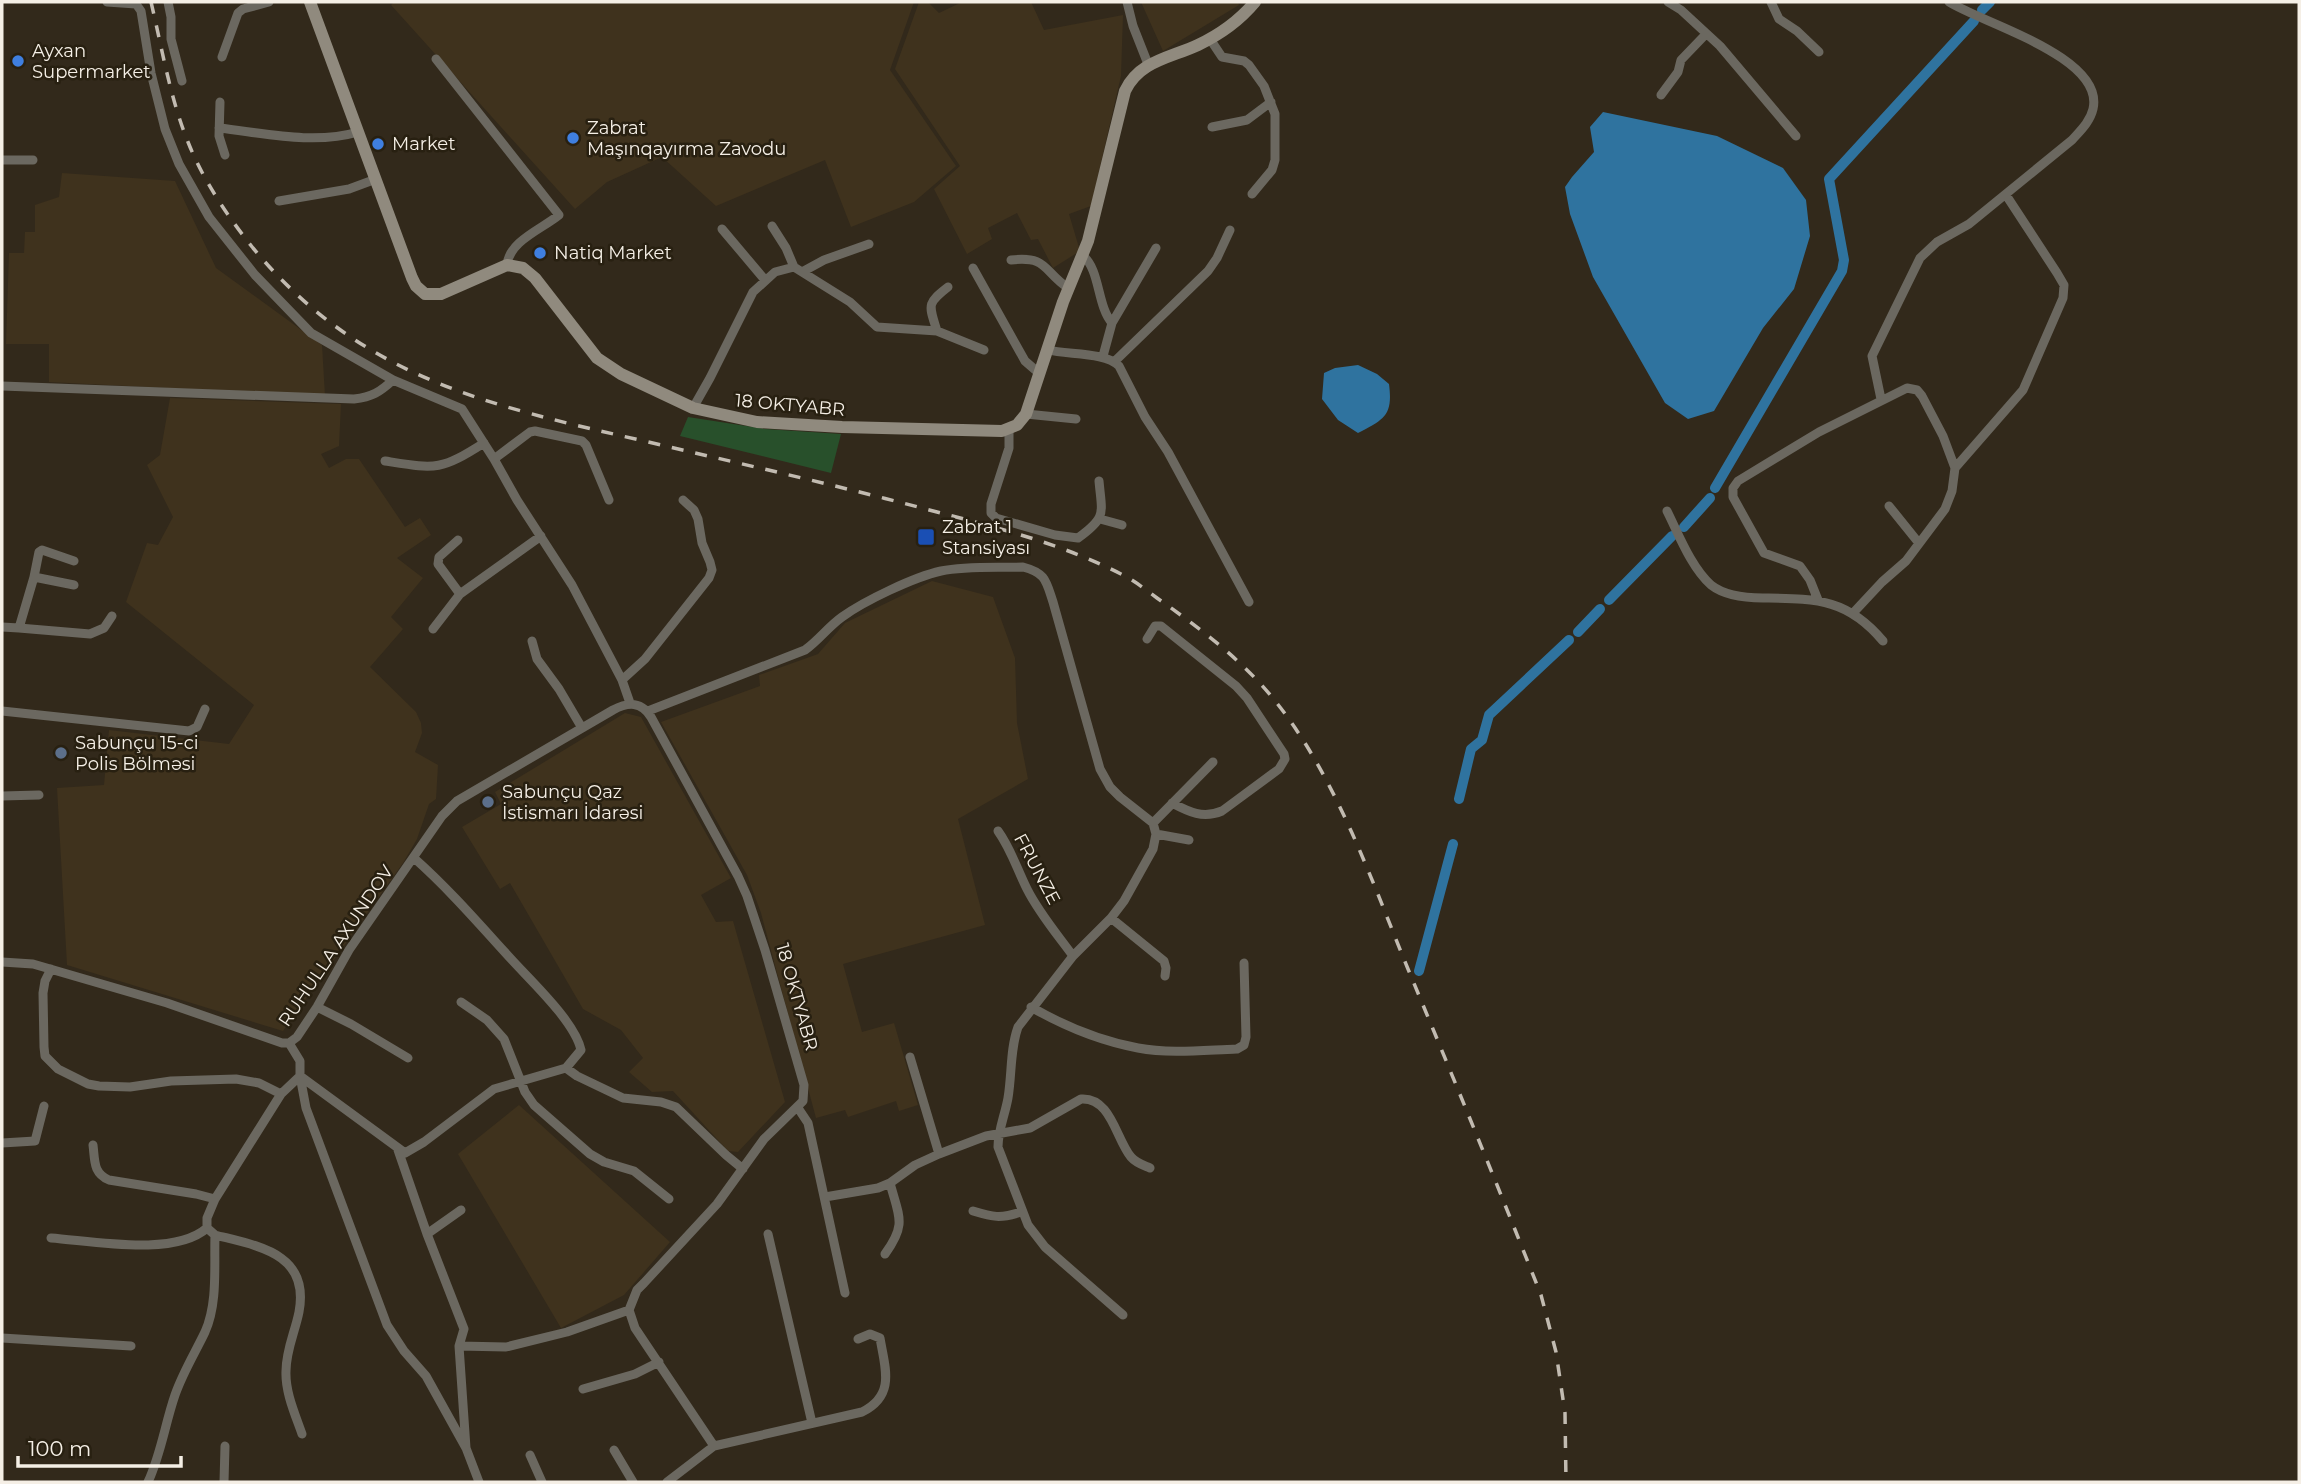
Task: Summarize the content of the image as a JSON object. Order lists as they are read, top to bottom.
{
  "streets": {
    "street": ["18 OKTYABR", "FRUNZE", "RUHULLA AXUNDOV"]
  },
  "places": {
    "other": [
      "Ayxan Supermarket",
      "Zabrat Maşınqayırma Zavodu",
      "Market",
      "Natiq Market",
      "Sabunçu 15-ci Polis Bölməsi",
      "Sabunçu Qaz İstismarı İdarəsi"
    ],
    "transit": ["Zabrat 1 Stansiyası"]
  },
  "scale_bar": "100 m"
}
